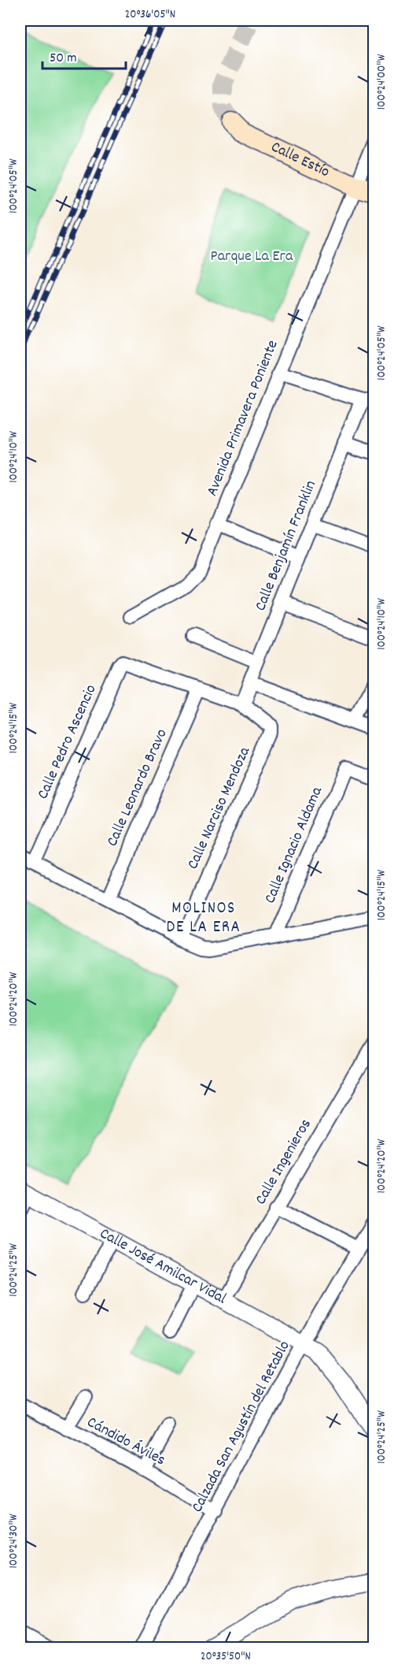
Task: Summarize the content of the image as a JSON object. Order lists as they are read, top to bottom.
{
  "streets": {
    "main road": ["Calle Estío"],
    "street": [
      "Avenida Primavera Poniente",
      "Calle Benjamín Franklin",
      "Calle Pedro Ascencio",
      "Calle Leonardo Bravo",
      "Calle Narciso Mendoza",
      "Calle Ignacio Aldama",
      "Calle Ingenieros",
      "Calle José Amilcar Vidal",
      "Calzada San Agustín del Retablo",
      "Cándido Áviles"
    ]
  },
  "crossings": [
    ["Calle Estío", "Avenida Primavera Poniente"],
    ["Calle Benjamín Franklin", "Calle Narciso Mendoza"],
    ["Calle Pedro Ascencio", "Calle Leonardo Bravo"],
    ["Calle Ingenieros", "Calle José Amilcar Vidal"],
    ["Calle José Amilcar Vidal", "Calzada San Agustín del Retablo"],
    ["Calzada San Agustín del Retablo", "Cándido Áviles"]
  ],
  "districts": ["MOLINOS DE LA ERA"],
  "parks": ["Parque La Era"],
  "scale_bar": "50 m",
  "coordinates": [
    "20°36'05\"N",
    "100°24'00\"W",
    "100°24'05\"W",
    "100°24'10\"W",
    "100°24'15\"W",
    "100°24'20\"W",
    "100°24'25\"W",
    "100°24'30\"W",
    "20°35'50\"N"
  ]
}
